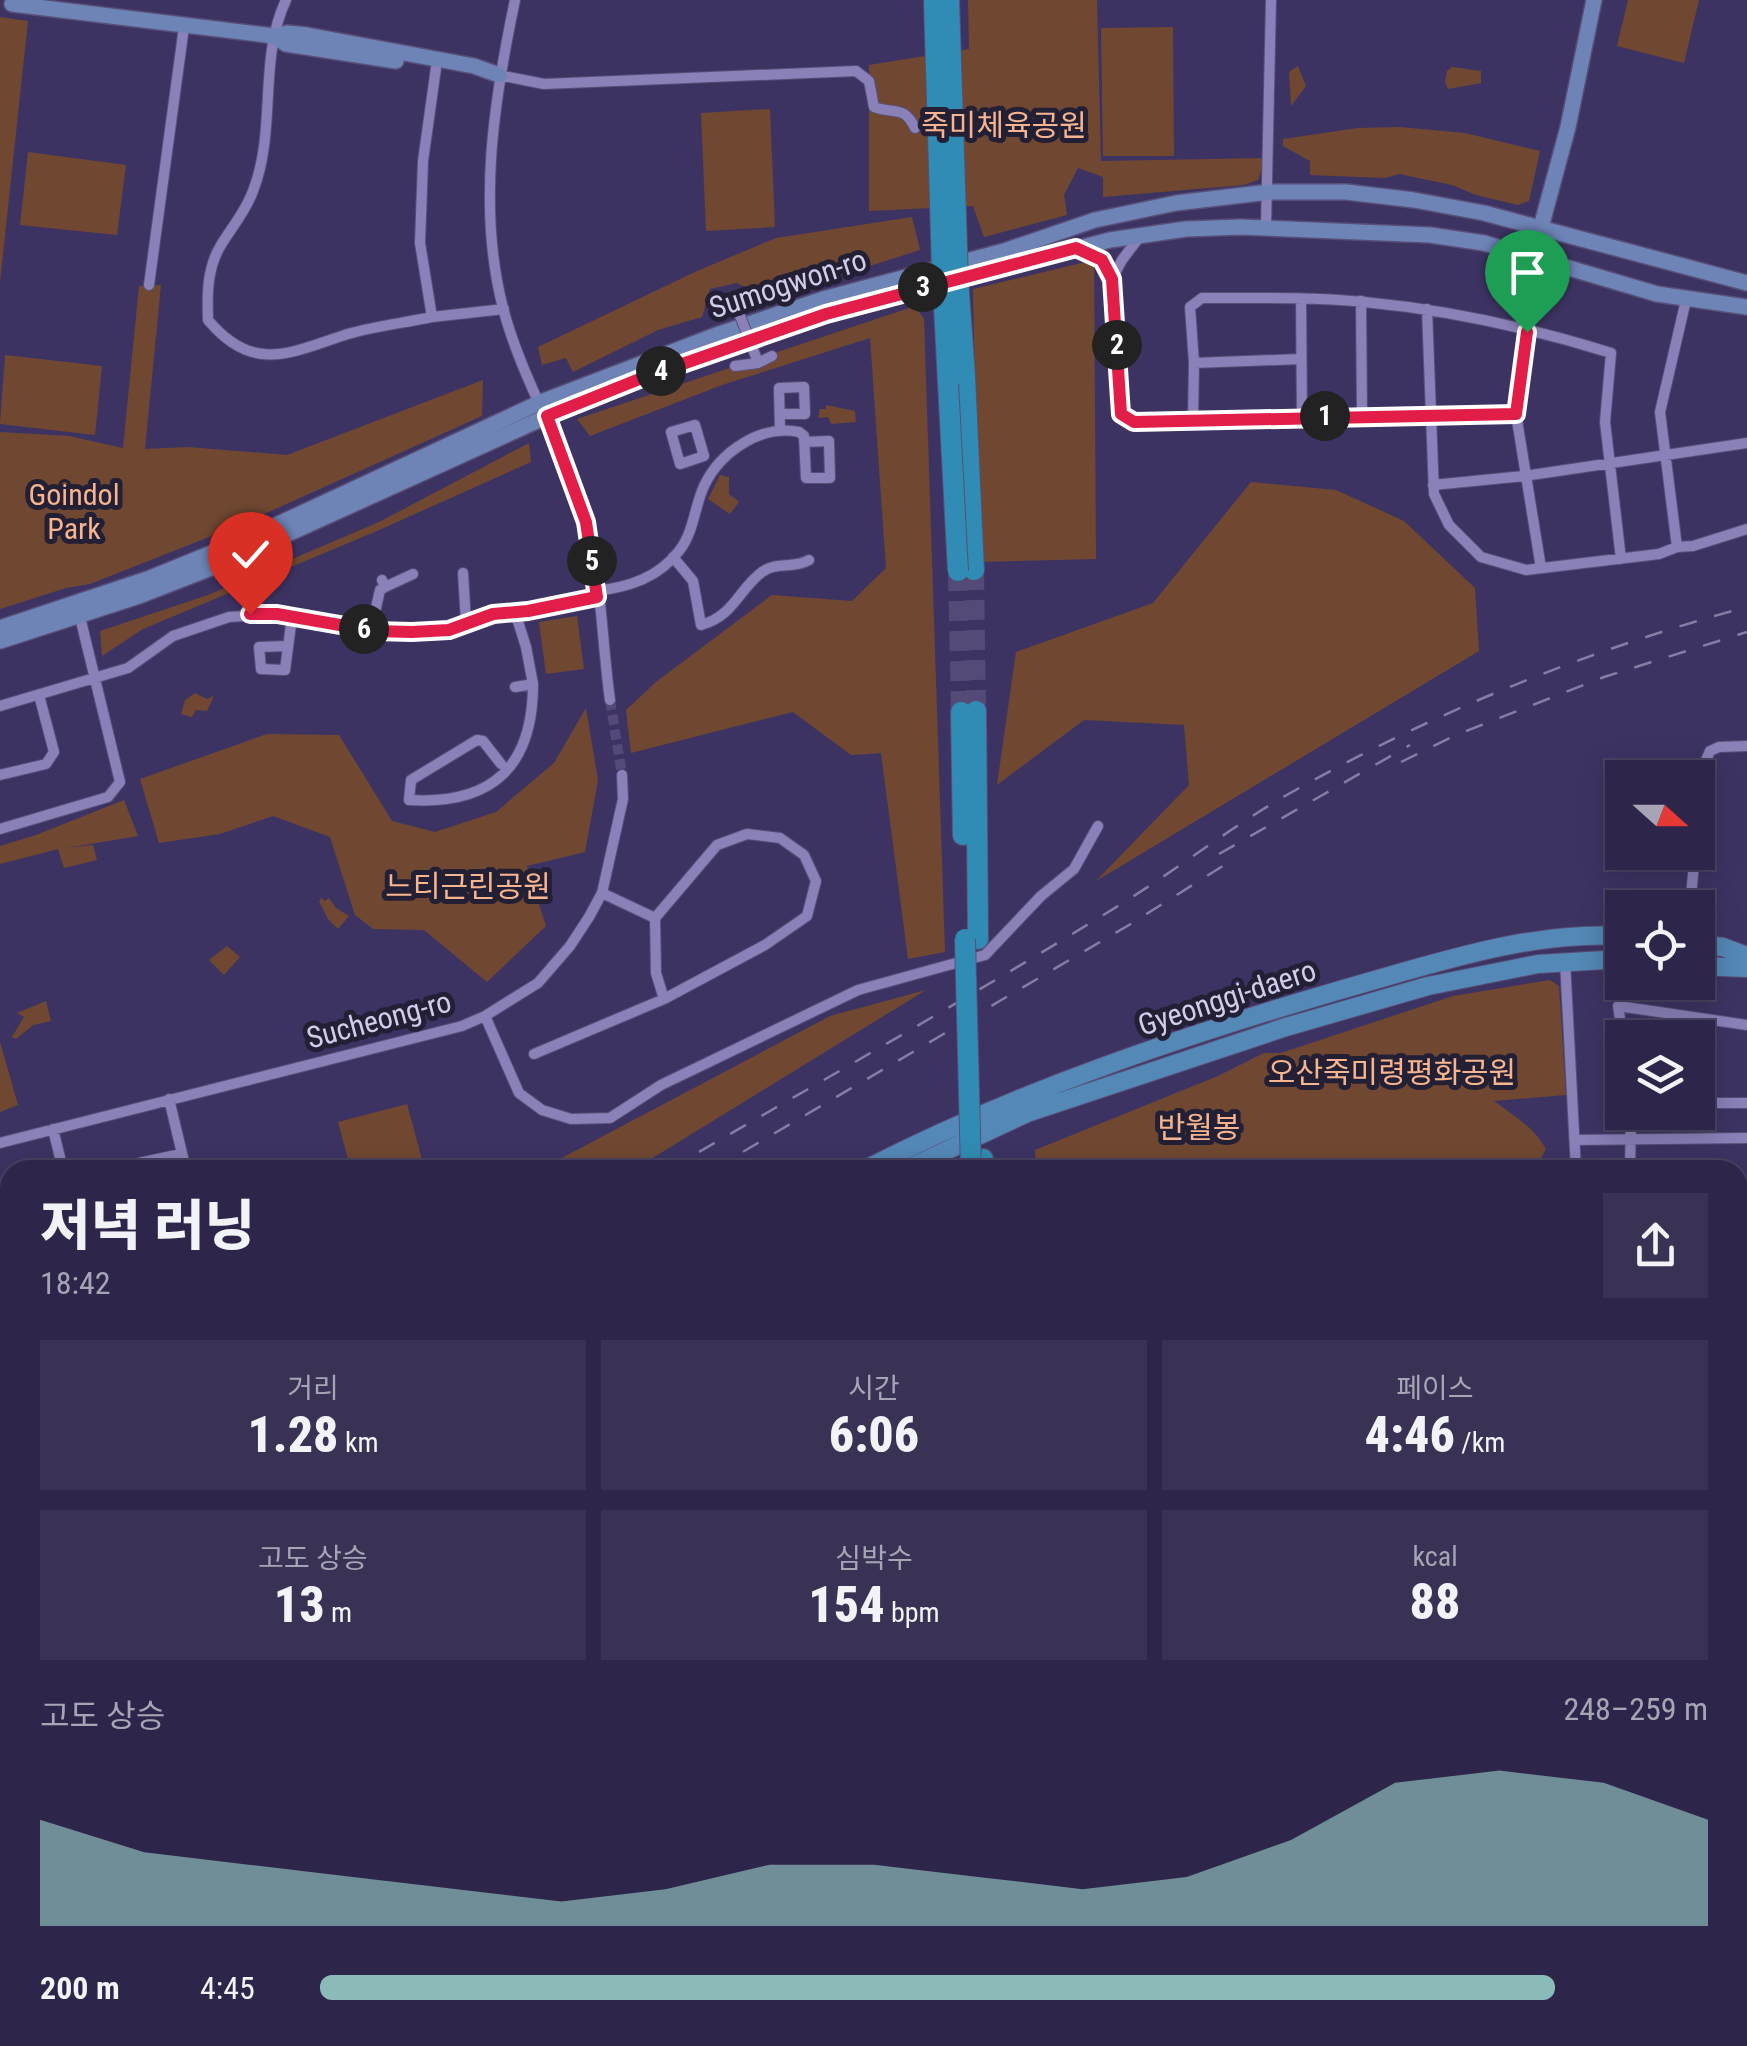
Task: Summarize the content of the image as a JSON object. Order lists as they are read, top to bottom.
{
  "streets": {
    "main road": ["Gyeonggi-daero"],
    "street": ["Sumogwon-ro", "Sucheong-ro"]
  },
  "parks": [
    "죽미체육공원",
    "Goindol Park",
    "느티근린공원",
    "오산죽미령평화공원",
    "반월봉"
  ],
  "north": "right",
  "page": {
    "pins": [
      "3",
      "2",
      "4",
      "1",
      "5",
      "6"
    ],
    "heading": ["저녁 러닝", "18:42"],
    "stats": [
      ["거리", "1.28 km"],
      ["시간", "6:06"],
      ["페이스", "4:46 /km"],
      ["고도 상승", "13 m"],
      ["심박수", "154 bpm"],
      ["kcal", "88"]
    ],
    "chart": ["고도 상승", "248–259 m"],
    "list": [
      {
        "name": "200 m",
        "note": "4:45"
      }
    ]
  }
}
